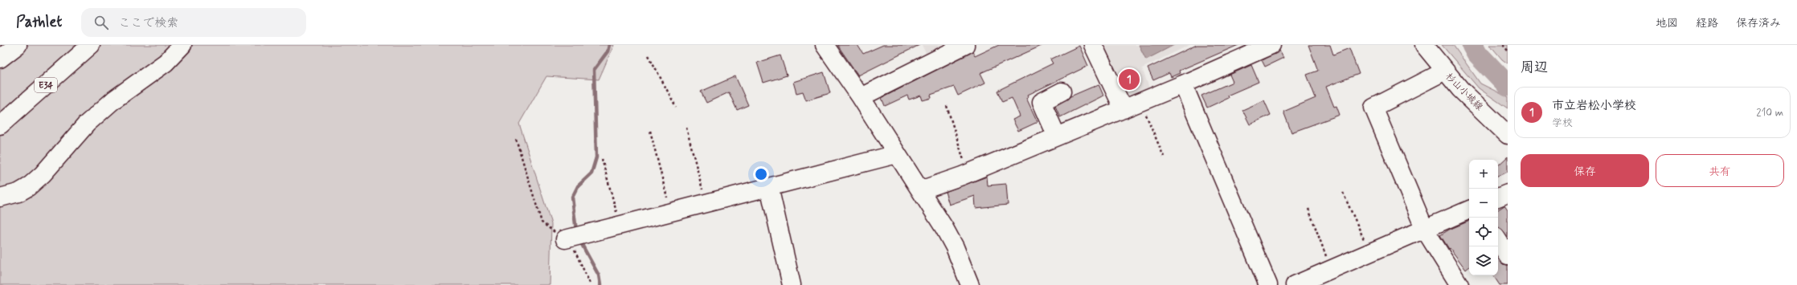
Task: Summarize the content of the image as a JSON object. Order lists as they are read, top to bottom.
{
  "streets": {
    "main road": ["E34", "杉山小城線"]
  },
  "page": {
    "header": "Pathlet",
    "search": "ここで検索",
    "nav": ["地図", "経路", "保存済み"],
    "heading": "周辺",
    "pins": "1",
    "list": [
      {
        "mark": "1",
        "name": "市立岩松小学校",
        "note": "学校",
        "value": "210 m"
      }
    ],
    "buttons": ["保存", "共有"],
    "map_buttons": ["+", "−"]
  }
}
